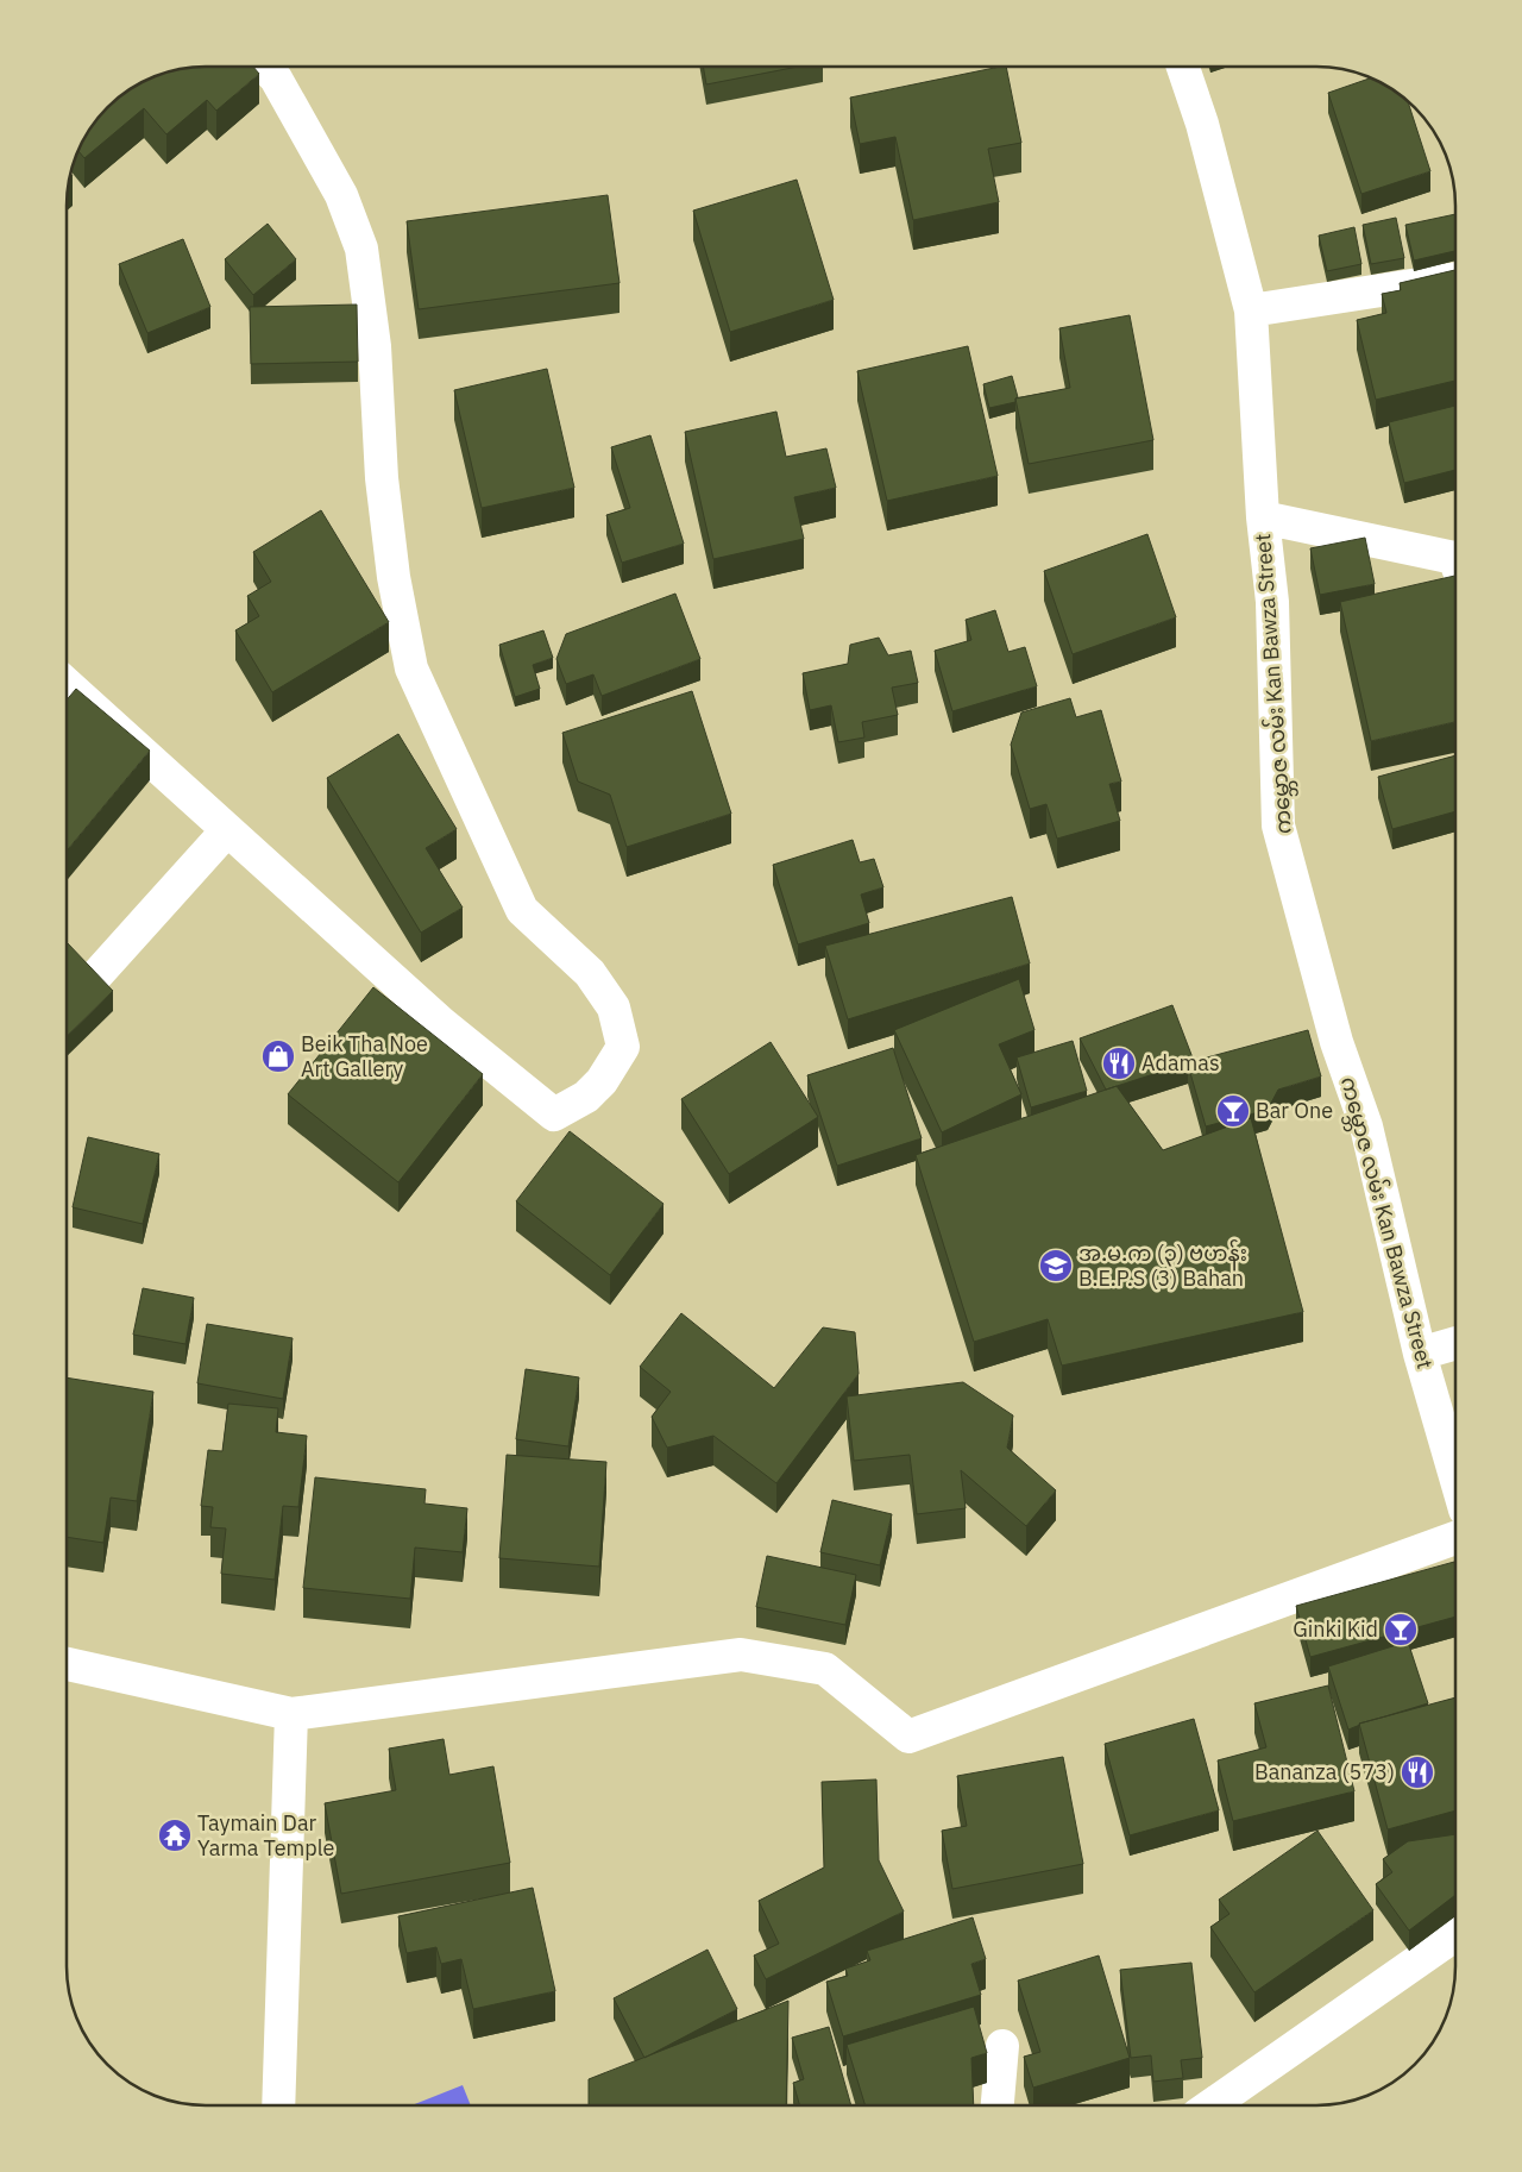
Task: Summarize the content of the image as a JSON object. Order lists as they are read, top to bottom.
{
  "streets": {
    "street": ["ကမ္ဘောဇ လမ်း Kan Bawza Street"]
  },
  "places": {
    "shop": ["Beik Tha Noe Art Gallery"],
    "restaurant": ["Adamas", "Bananza (573)"],
    "bar": ["Bar One", "Ginki Kid"],
    "school or university": ["အ.မ.က (၃) ဗဟန်း B.E.P.S (3) Bahan"],
    "temple": ["Taymain Dar Yarma Temple"]
  }
}
